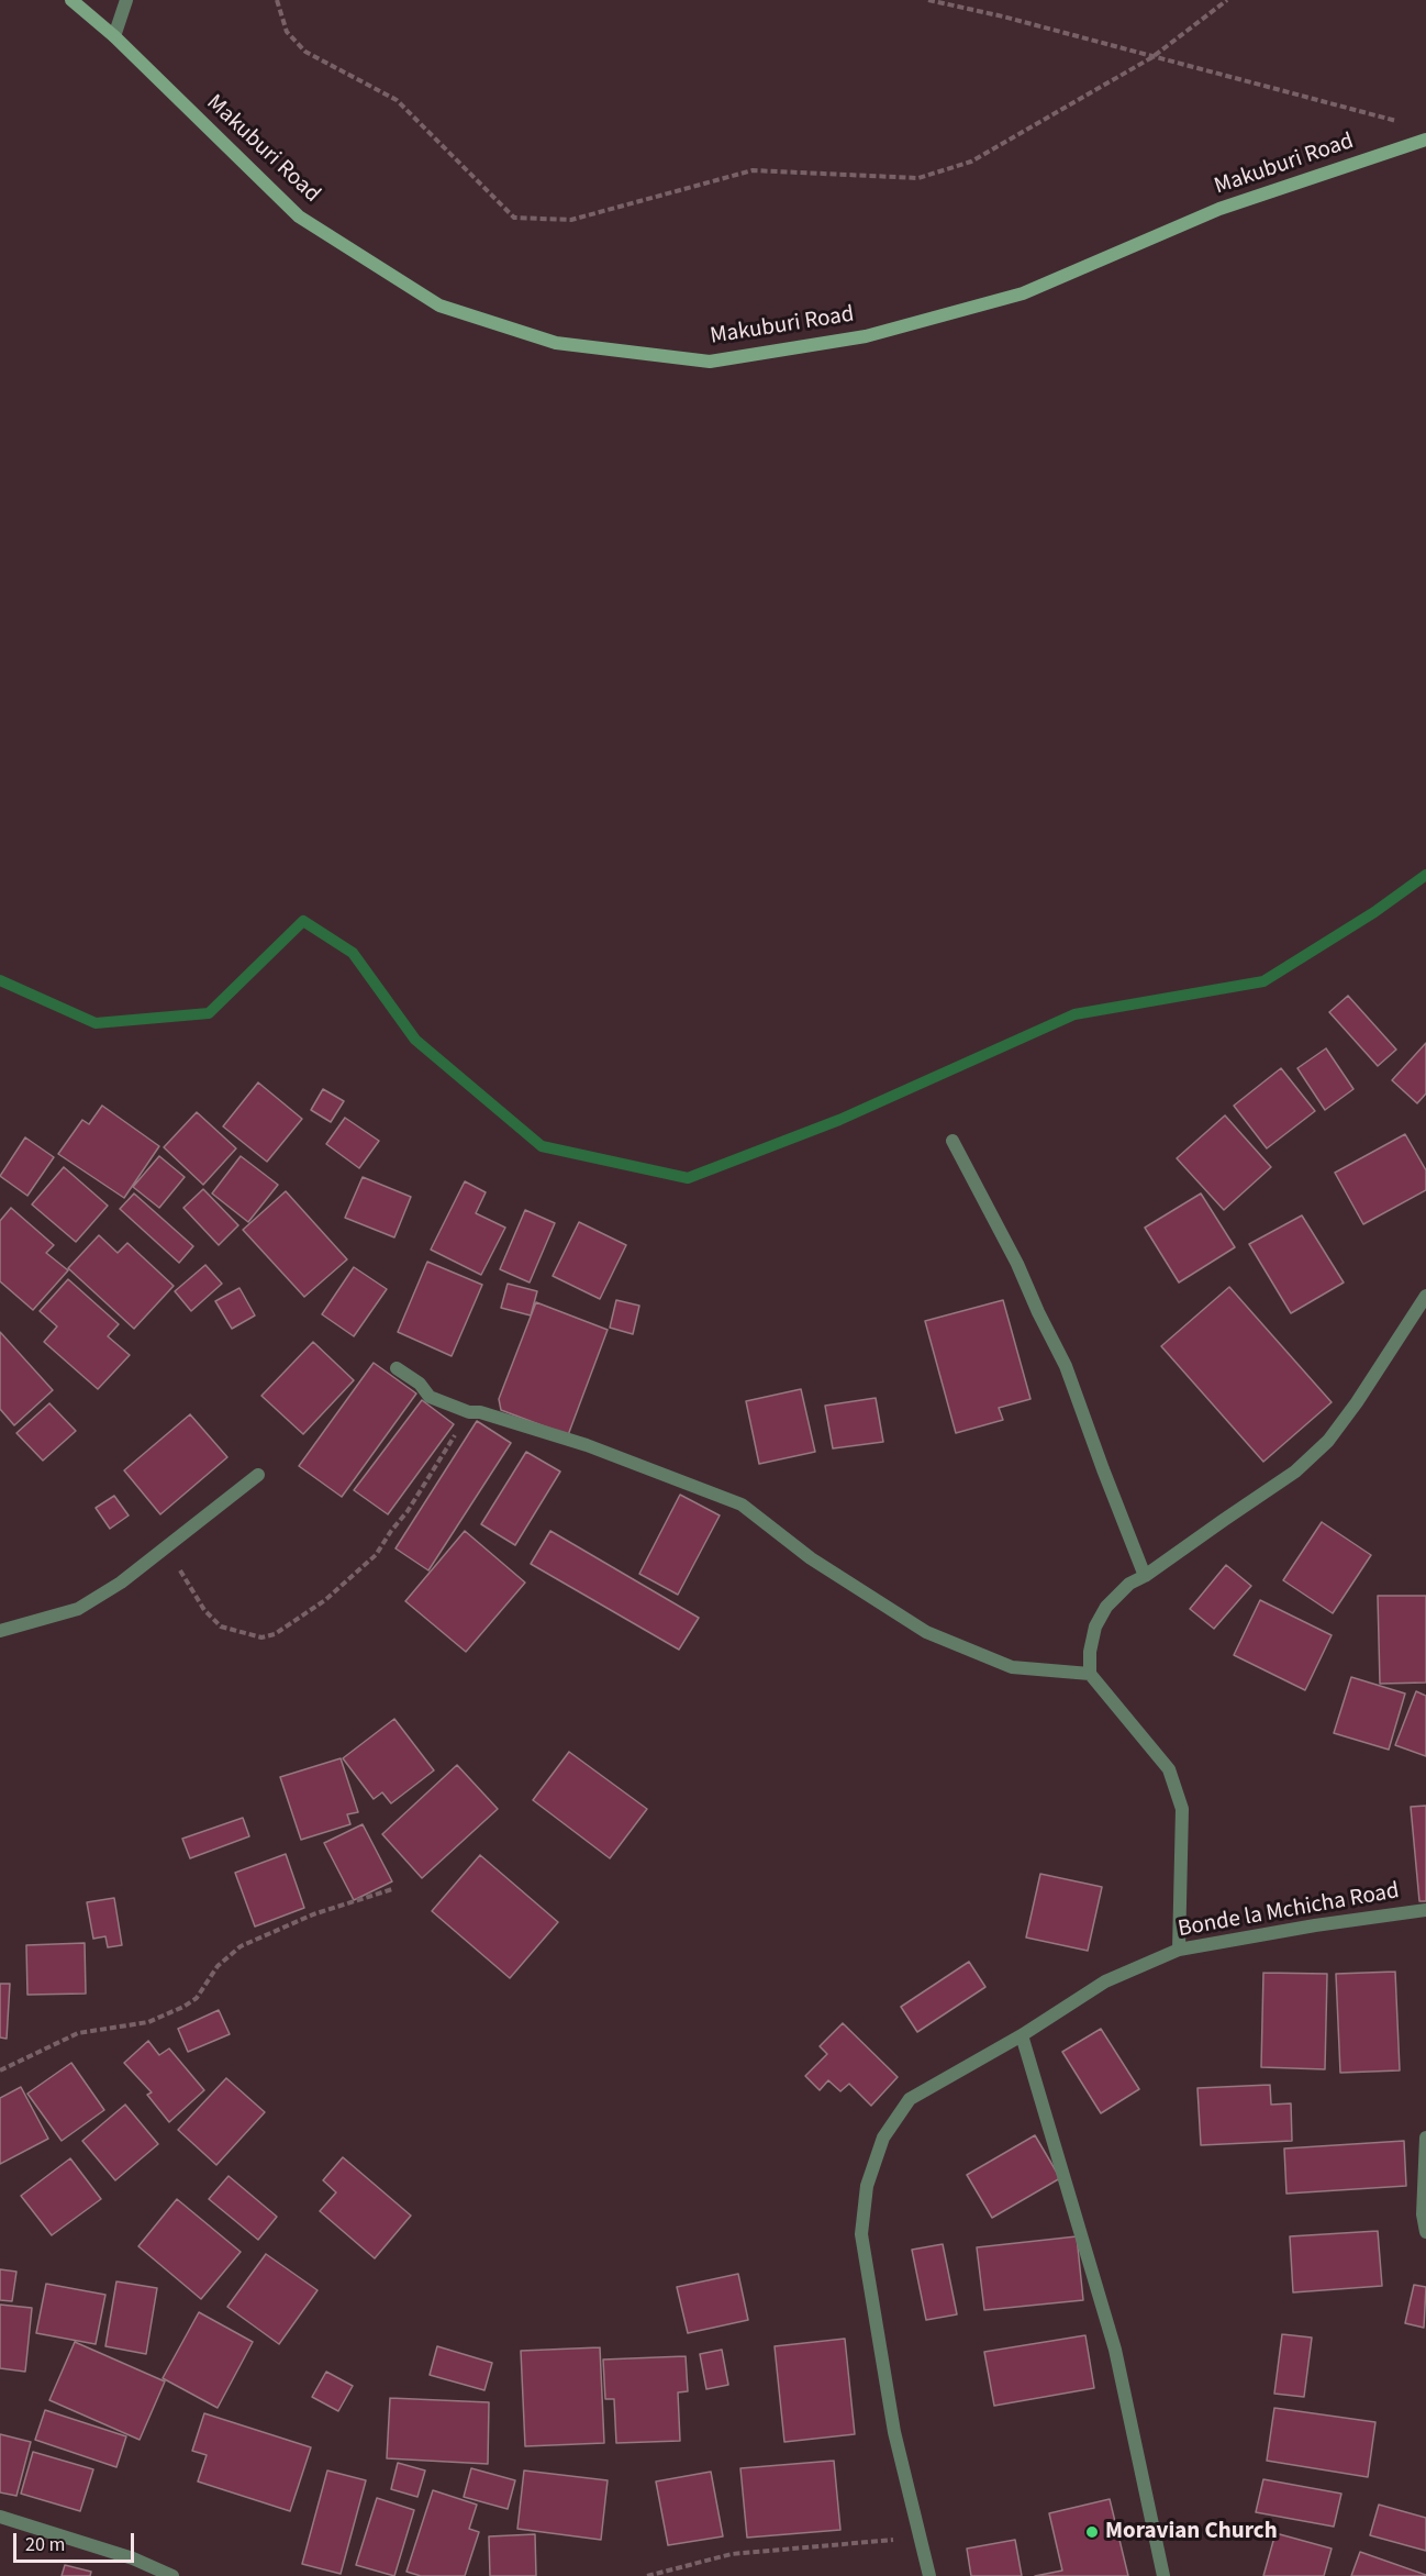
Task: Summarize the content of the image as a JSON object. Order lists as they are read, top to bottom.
{
  "streets": {
    "street": ["Makuburi Road", "Bonde la Mchicha Road"]
  },
  "places": ["Moravian Church"],
  "scale_bar": "20 m"
}
